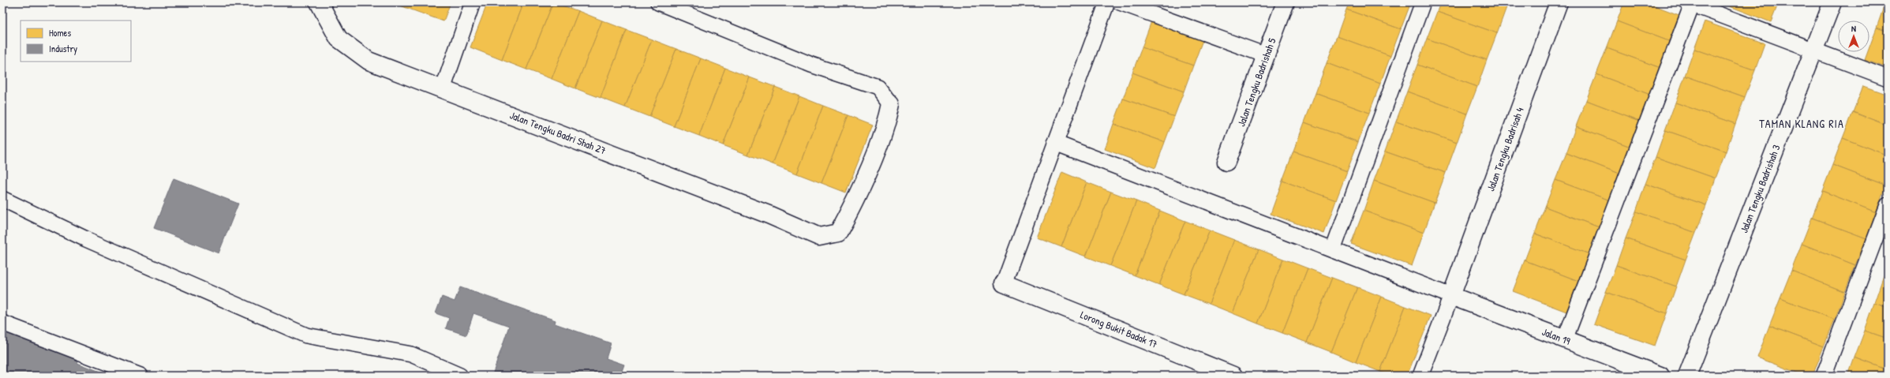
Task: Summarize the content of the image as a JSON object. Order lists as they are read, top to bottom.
{
  "streets": {
    "street": [
      "Jalan Tengku Badrishah 5",
      "Jalan Tengku Badri Shah 27",
      "Jalan Tengku Badrisah 4",
      "Jalan Tengku Badrishah 3",
      "Lorong Bukit Badak 17",
      "Jalan 19"
    ]
  },
  "crossings": [
    ["Jalan Tengku Badrisah 4", "Jalan 19"]
  ],
  "districts": ["TAMAN KLANG RIA"],
  "legend": ["Homes", "Industry"],
  "north": "top"
}
